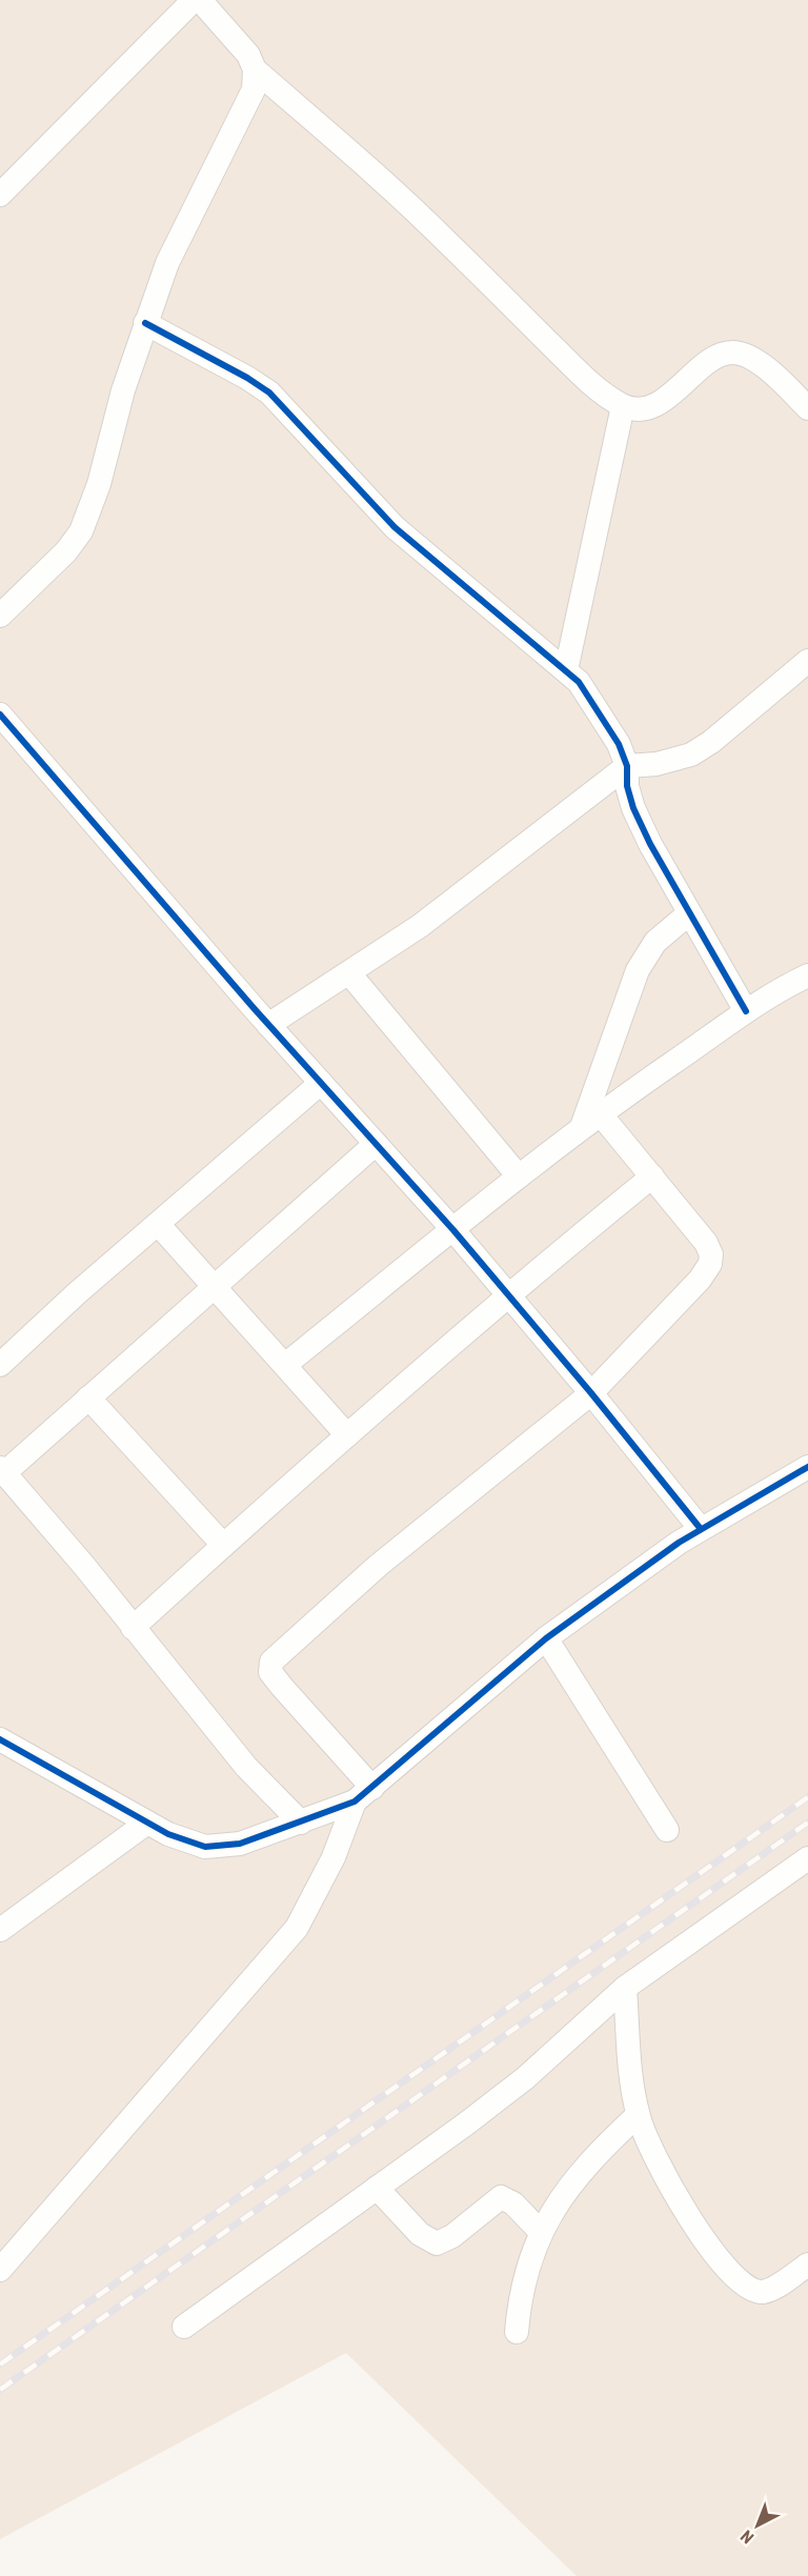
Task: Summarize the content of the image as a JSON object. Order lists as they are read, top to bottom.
{
  "north": "bottom left"
}
